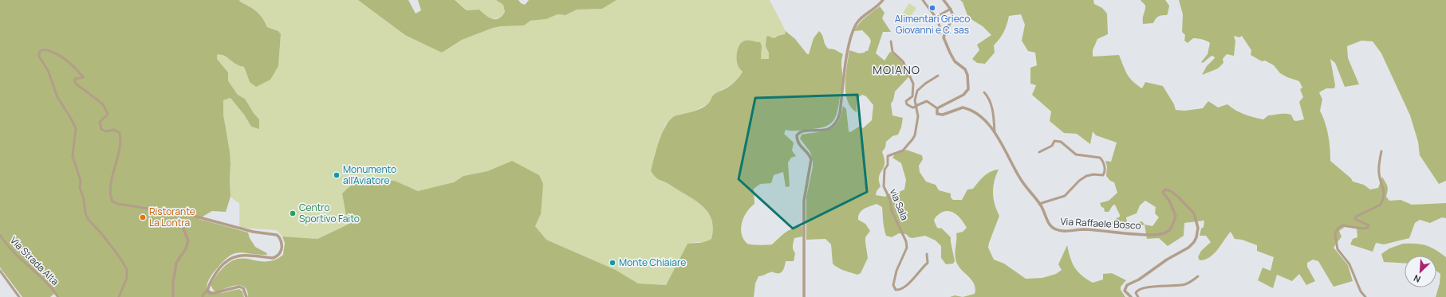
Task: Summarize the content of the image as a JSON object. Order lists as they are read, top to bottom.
{
  "streets": {
    "street": ["via Sala", "Via Raffaele Bosco", "Via Strada Alta"]
  },
  "districts": ["MOIANO"],
  "places": [
    "Alimentari Grieco Giovanni e C. sas",
    "Monumento all'Aviatore",
    "Centro Sportivo Faito",
    "Ristorante La Lontra",
    "Monte Chiaiare"
  ],
  "north": "bottom left"
}
